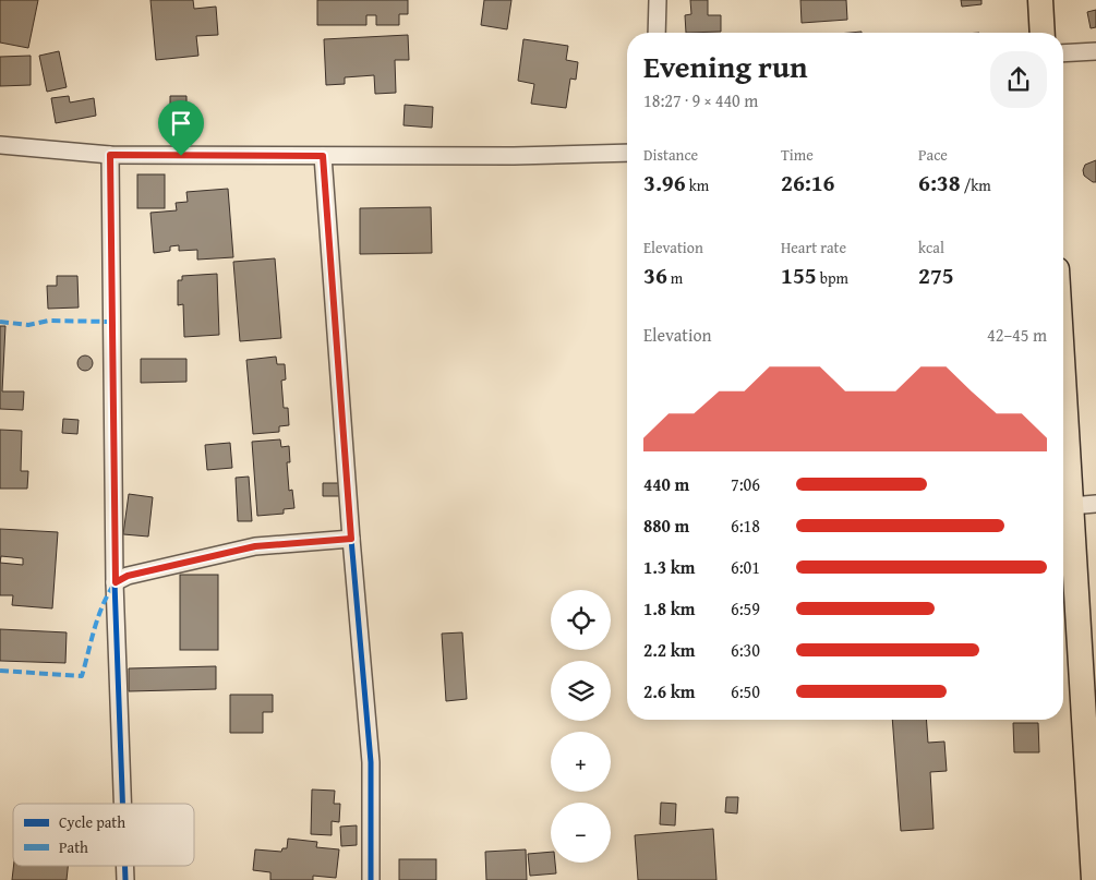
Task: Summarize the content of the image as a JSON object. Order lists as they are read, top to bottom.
{
  "legend": ["Cycle path", "Path"],
  "page": {
    "heading": ["Evening run", "18:27 · 9 × 440 m"],
    "stats": [
      ["Distance", "3.96 km"],
      ["Time", "26:16"],
      ["Pace", "6:38 /km"],
      ["Elevation", "36 m"],
      ["Heart rate", "155 bpm"],
      ["kcal", "275"]
    ],
    "chart": ["Elevation", "42–45 m"],
    "list": [
      {
        "name": "440 m",
        "note": "7:06"
      },
      {
        "name": "880 m",
        "note": "6:18"
      },
      {
        "name": "1.3 km",
        "note": "6:01"
      },
      {
        "name": "1.8 km",
        "note": "6:59"
      },
      {
        "name": "2.2 km",
        "note": "6:30"
      },
      {
        "name": "2.6 km",
        "note": "6:50"
      }
    ],
    "map_buttons": ["+", "−"]
  }
}
